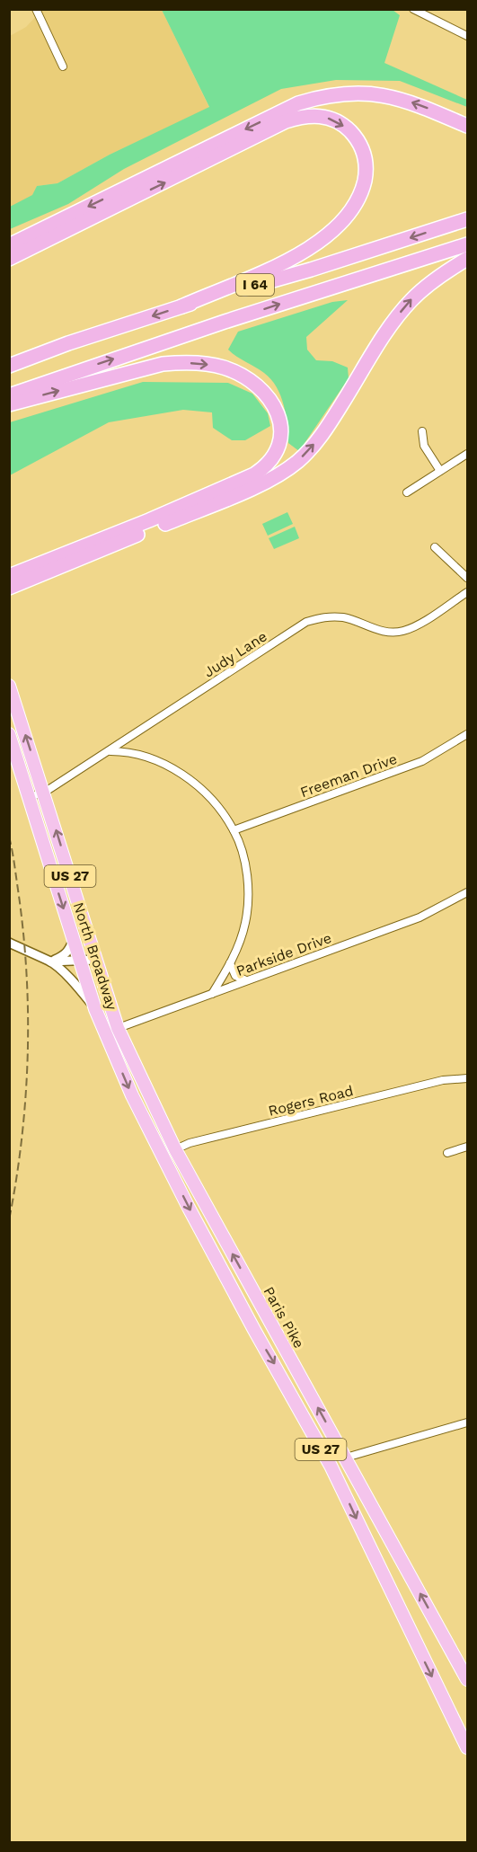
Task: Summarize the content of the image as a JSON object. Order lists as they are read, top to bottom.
{
  "streets": {
    "highway": [
      "I 64",
      "US 27",
      "North Broadway",
      "Paris Pike"
    ],
    "street": [
      "Judy Lane",
      "Freeman Drive",
      "Parkside Drive",
      "Rogers Road"
    ]
  },
  "crossings": [
    ["Judy Lane", "North Broadway"],
    ["Parkside Drive", "North Broadway"],
    ["Parkside Drive", "Paris Pike"],
    ["North Broadway", "Paris Pike"],
    ["Rogers Road", "Paris Pike"]
  ]
}
